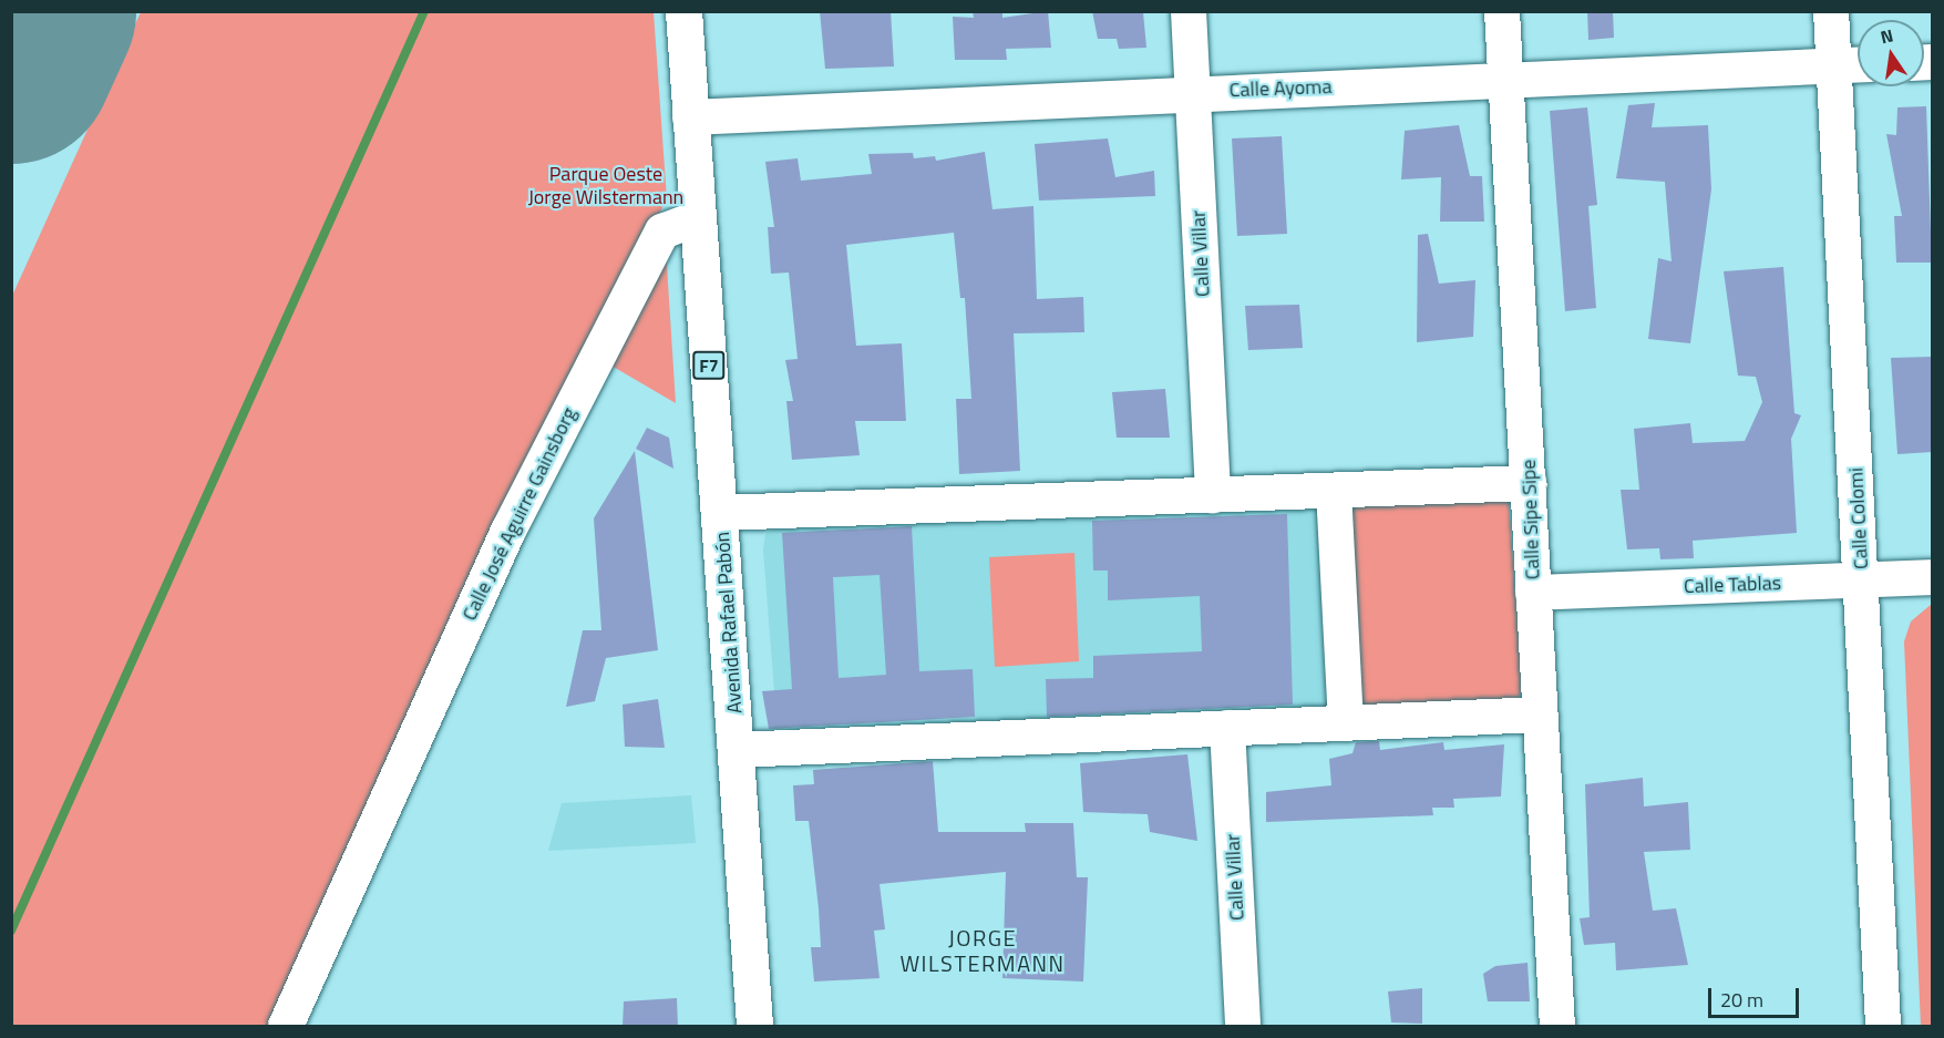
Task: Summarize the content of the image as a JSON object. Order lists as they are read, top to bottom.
{
  "streets": {
    "highway": ["F7", "Avenida Rafael Pabón"],
    "street": [
      "Calle Ayoma",
      "Calle Villar",
      "Calle José Aguirre Gainsborg",
      "Calle Colomi",
      "Calle Sipe Sipe",
      "Calle Tablas"
    ]
  },
  "crossings": [
    ["Calle Ayoma", "Calle Villar"],
    ["Calle Ayoma", "F7"],
    ["Calle Ayoma", "Calle Colomi"],
    ["Calle Ayoma", "Calle Sipe Sipe"],
    ["F7", "Calle José Aguirre Gainsborg"],
    ["F7", "Avenida Rafael Pabón"],
    ["Calle José Aguirre Gainsborg", "Avenida Rafael Pabón"],
    ["Calle Colomi", "Calle Tablas"],
    ["Calle Sipe Sipe", "Calle Tablas"]
  ],
  "districts": ["JORGE WILSTERMANN"],
  "parks": ["Parque Oeste Jorge Wilstermann"],
  "scale_bar": "20 m",
  "north": "top"
}
